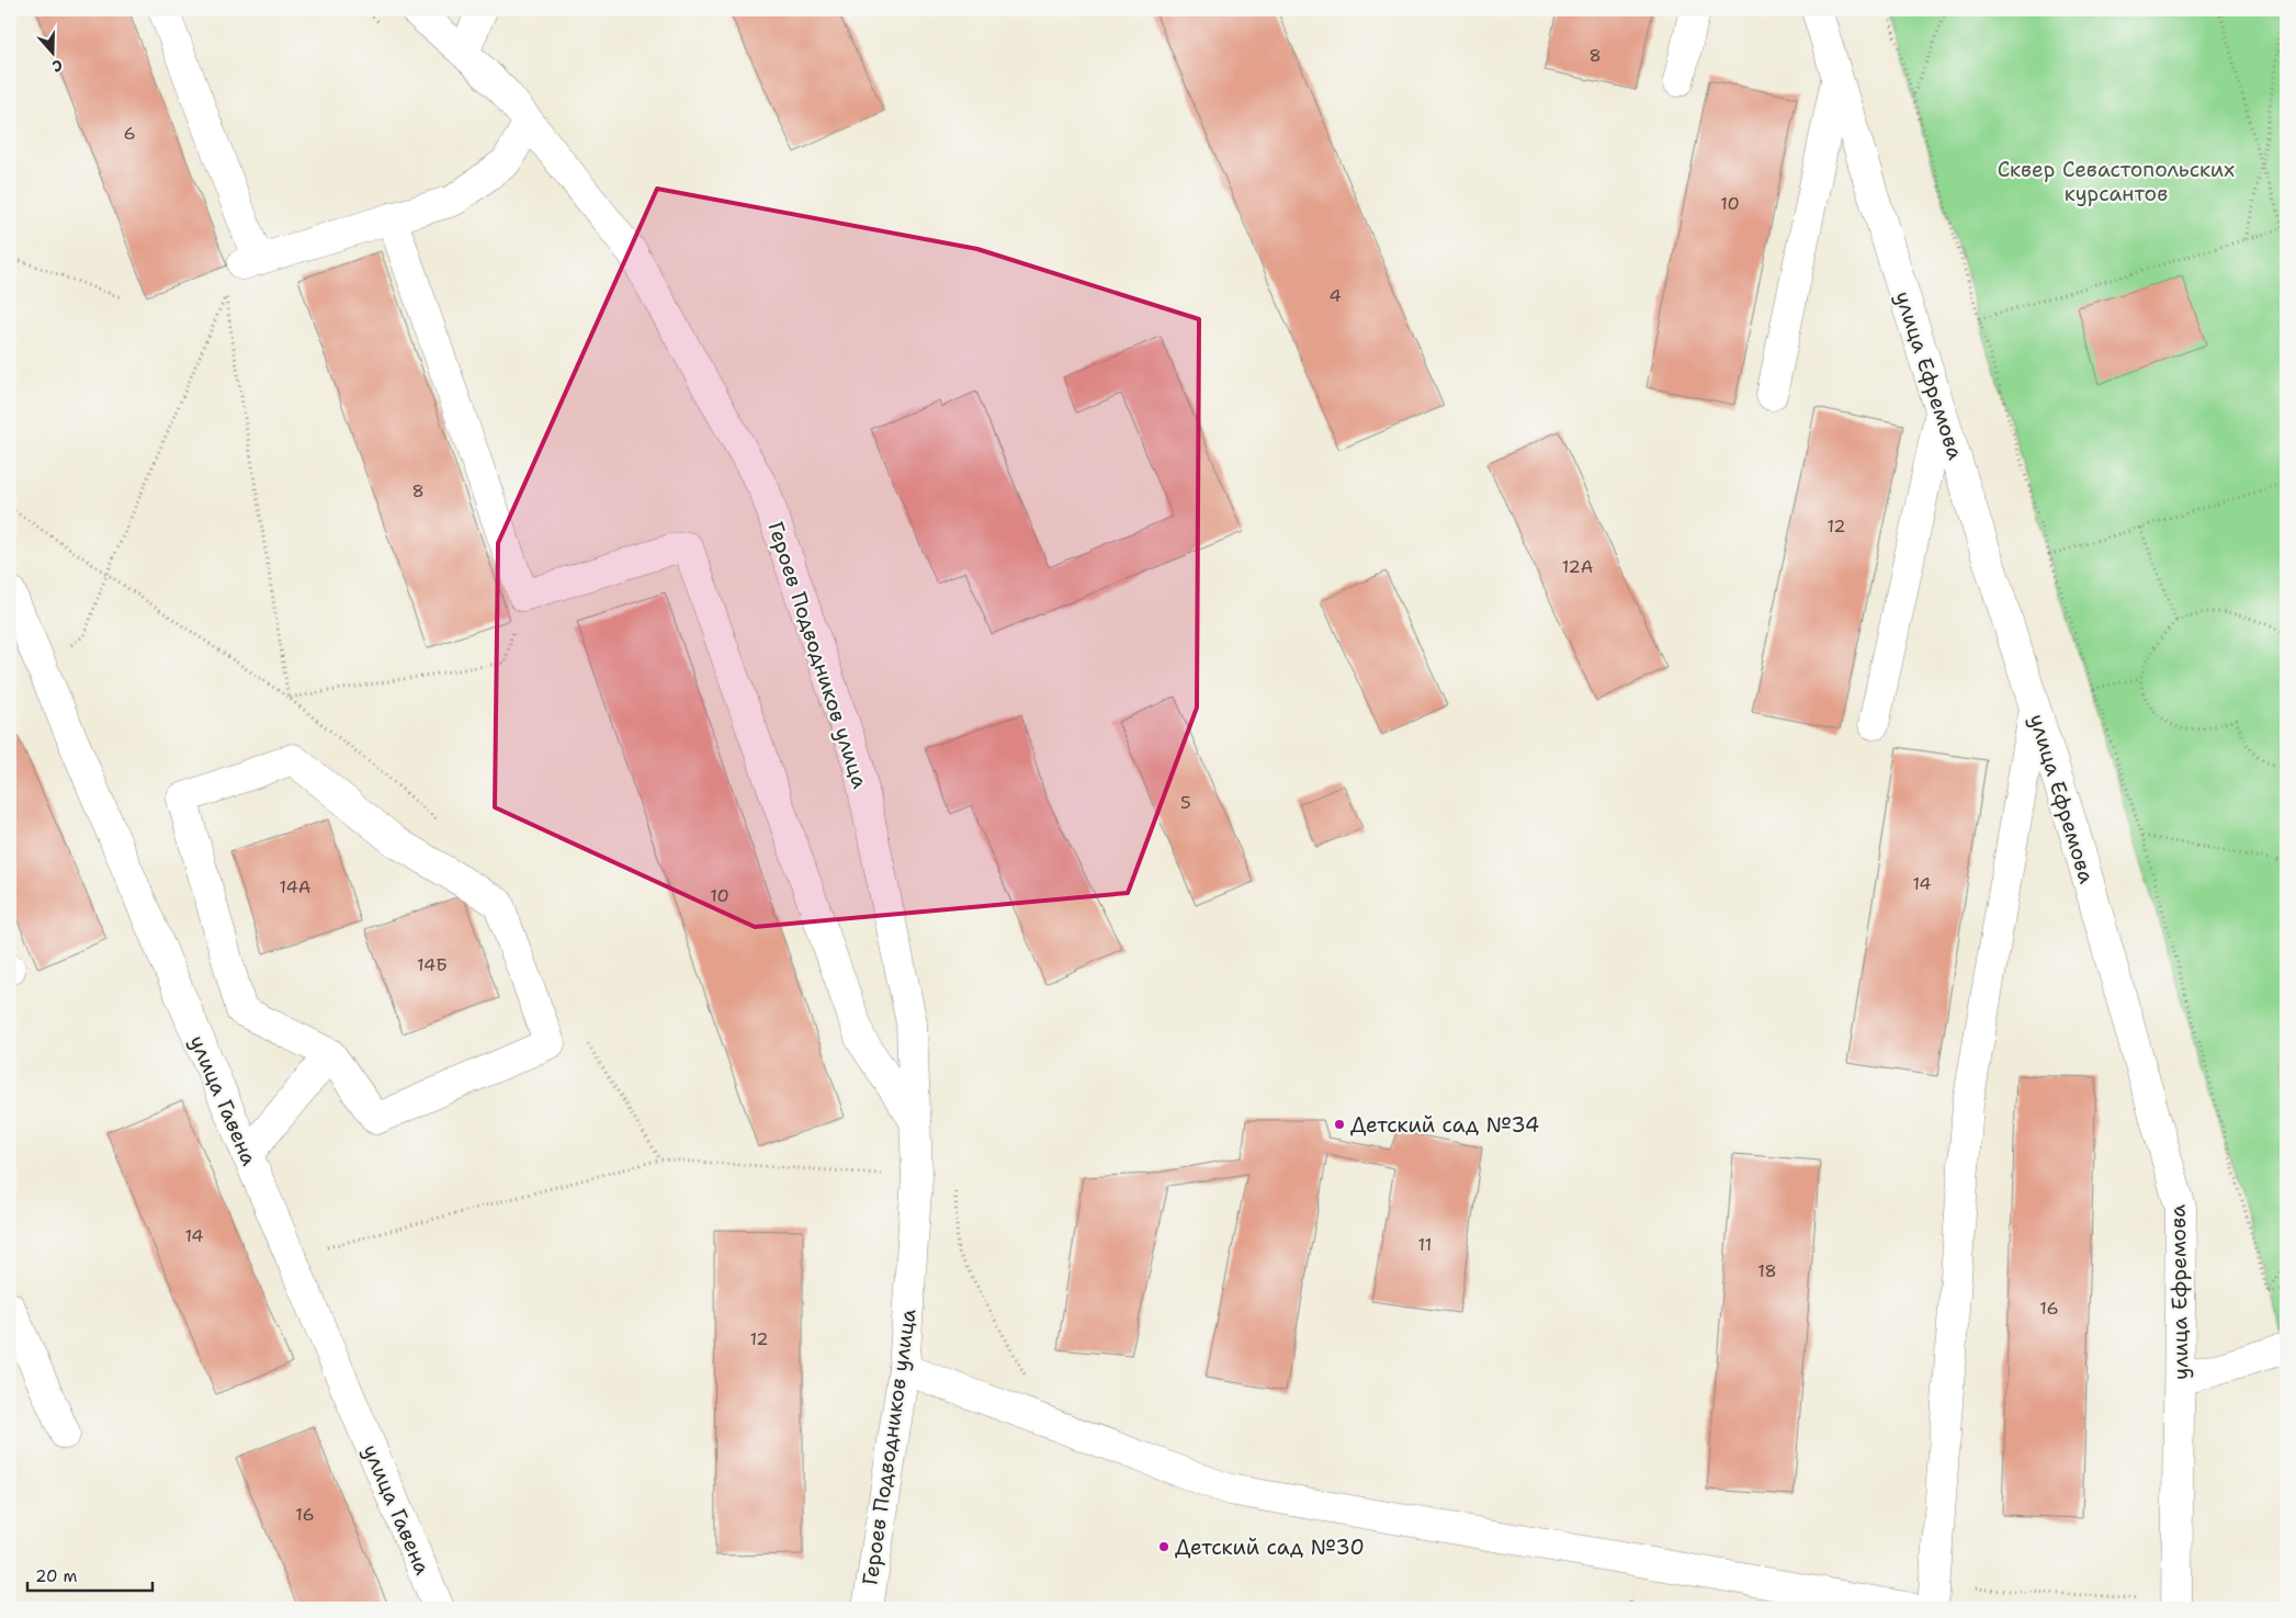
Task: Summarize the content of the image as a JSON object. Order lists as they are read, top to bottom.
{
  "streets": {
    "street": ["улица Ефремова", "Героев Подводников улица", "улица Гавена"]
  },
  "parks": ["Сквер Севастопольских курсантов"],
  "places": ["Детский сад №34", "Детский сад №30"],
  "house_numbers": [
    "8",
    "6",
    "10",
    "4",
    "8",
    "12",
    "12А",
    "5",
    "14",
    "14А",
    "10",
    "14Б",
    "14",
    "11",
    "18",
    "16",
    "12",
    "16"
  ],
  "scale_bar": "20 m",
  "north": "bottom"
}
